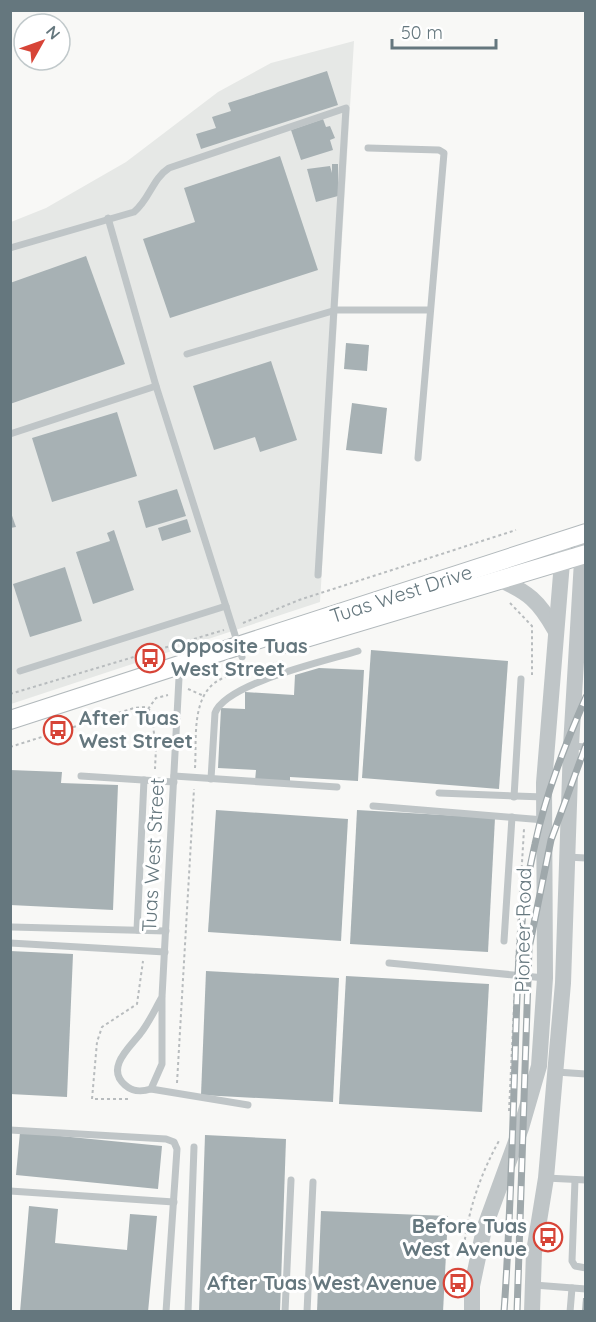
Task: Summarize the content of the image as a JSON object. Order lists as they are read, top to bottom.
{
  "streets": {
    "main road": ["Tuas West Drive"],
    "street": ["Pioneer Road"],
    "lane": ["Tuas West Street"]
  },
  "crossings": [
    ["Tuas West Drive", "Tuas West Street"],
    ["Tuas West Drive", "Pioneer Road"]
  ],
  "places": {
    "bus stop": [
      "Opposite Tuas West Street",
      "After Tuas West Street",
      "Before Tuas West Avenue",
      "After Tuas West Avenue"
    ]
  },
  "scale_bar": "50 m",
  "north": "top right"
}
